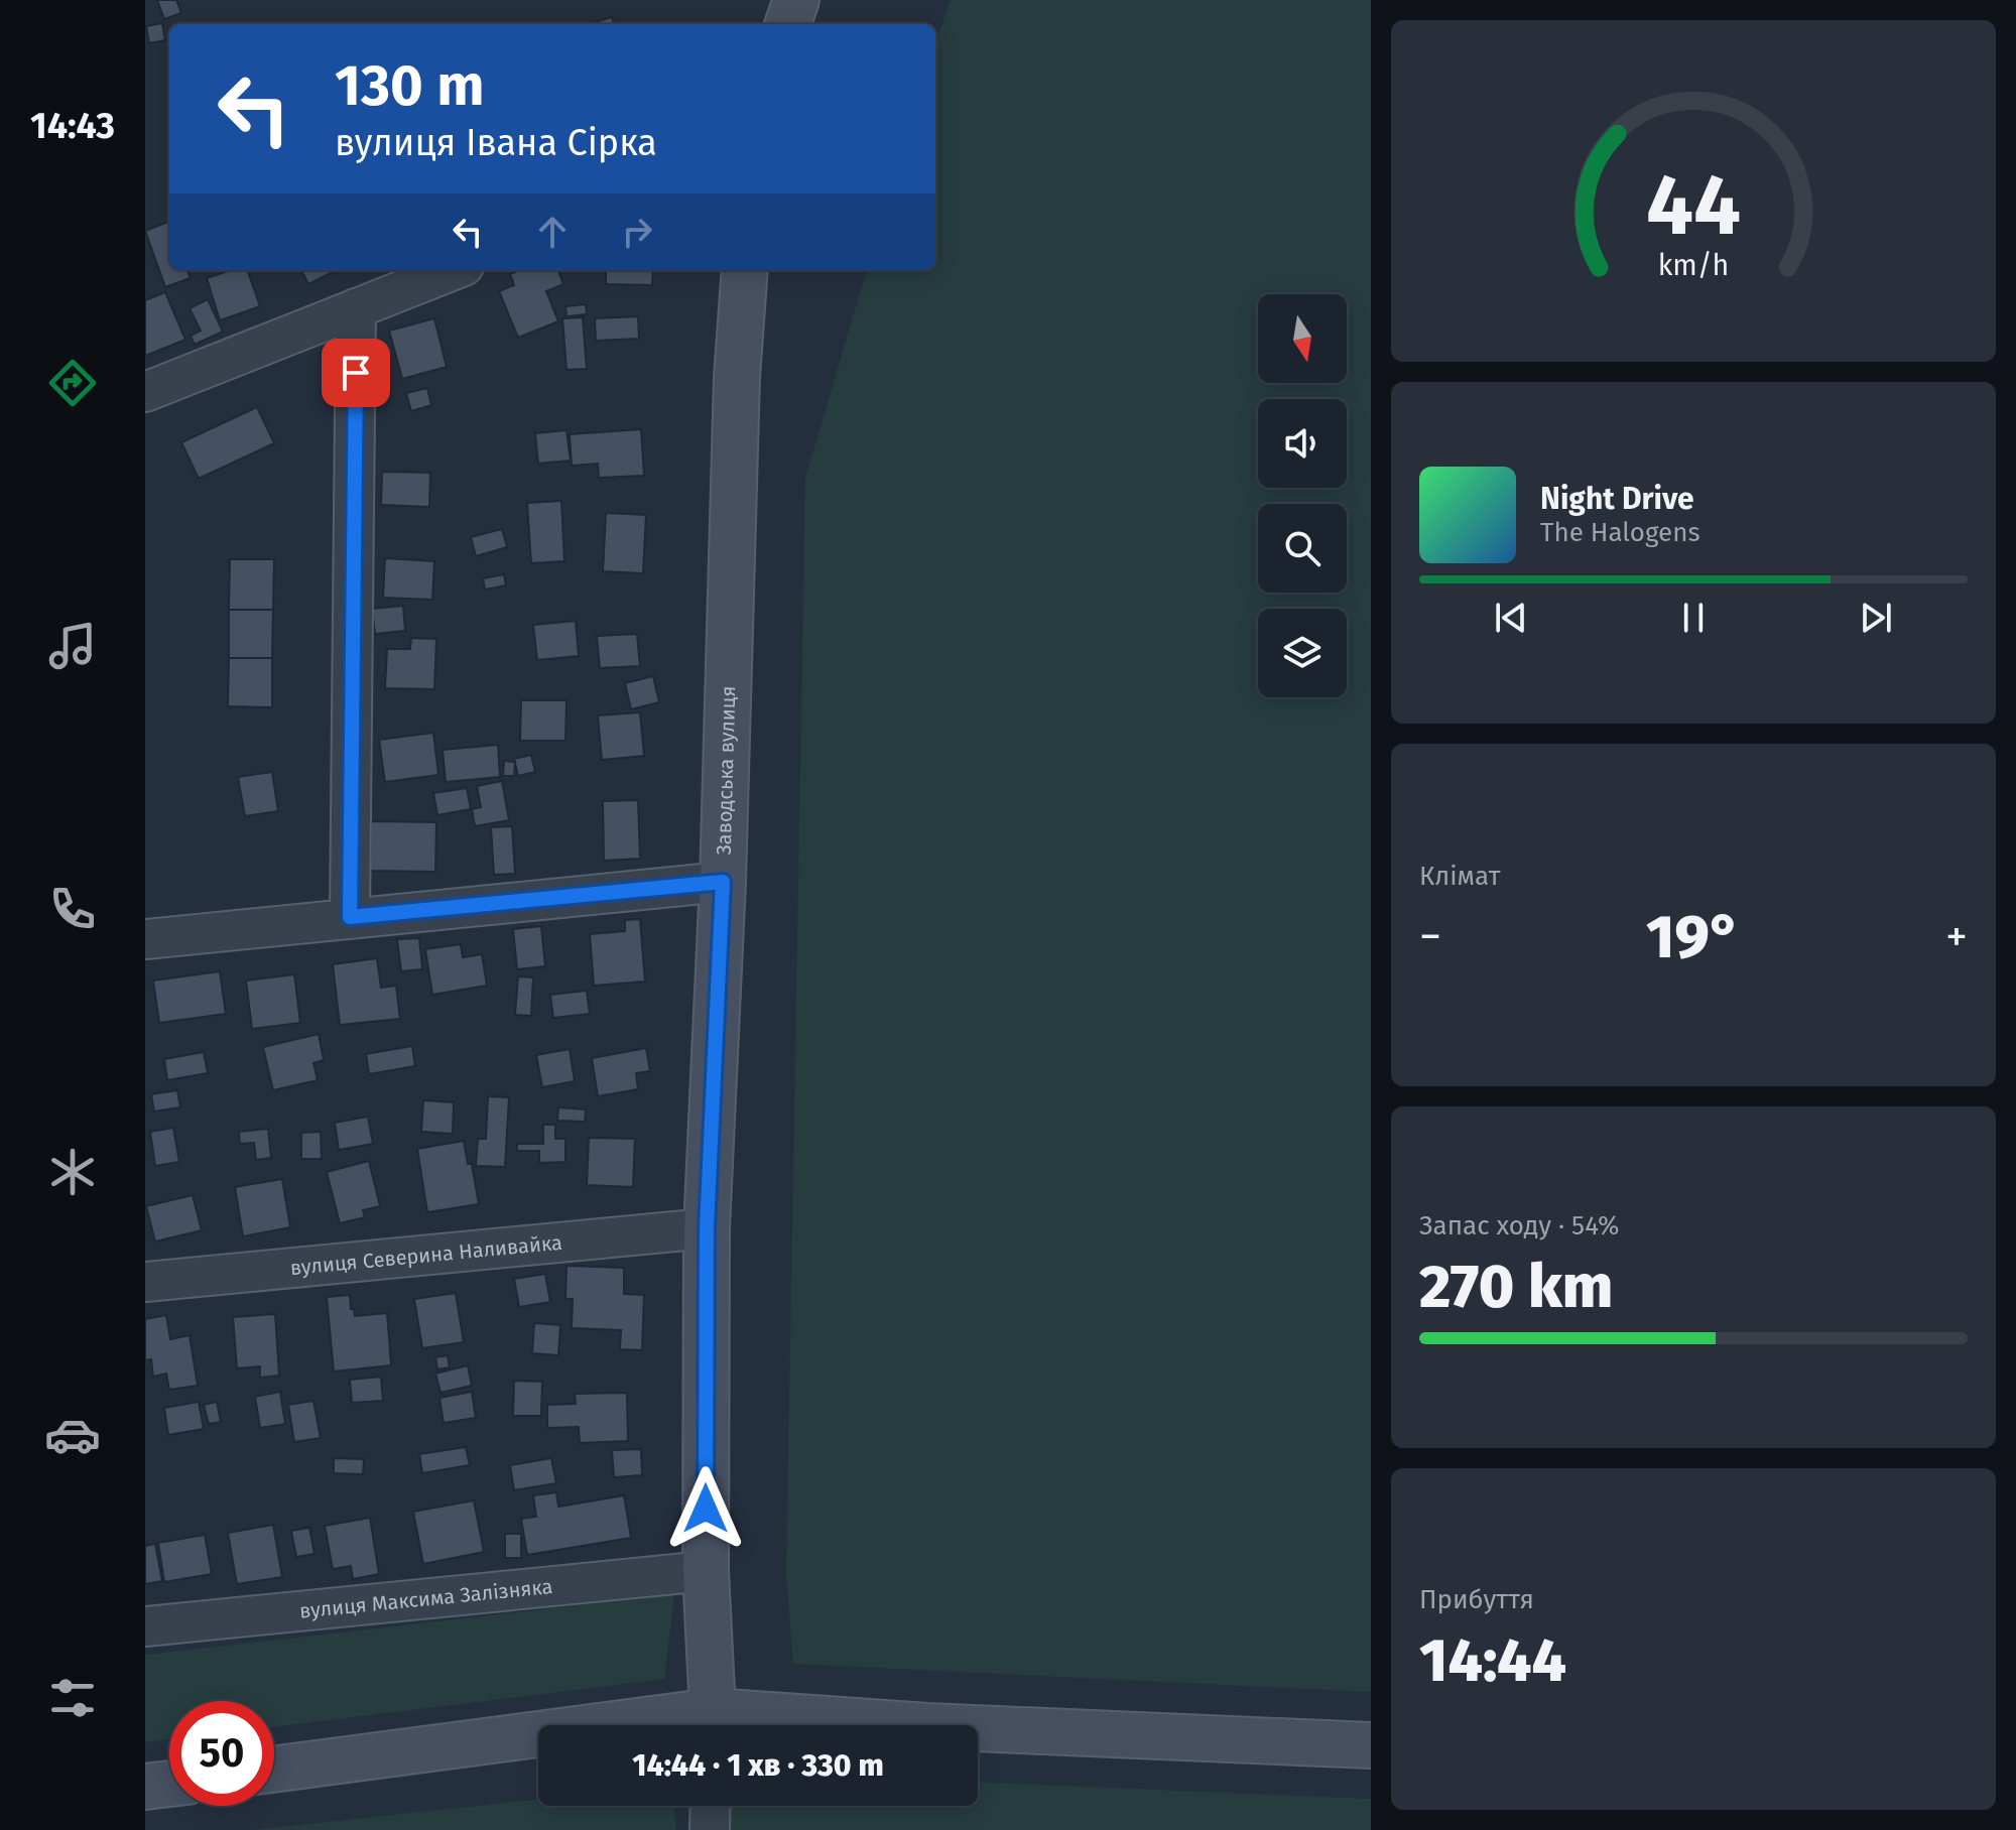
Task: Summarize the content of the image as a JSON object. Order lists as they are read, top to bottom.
{
  "streets": {
    "main road": ["Заводська вулиця"],
    "street": ["вулиця Северина Наливайка", "вулиця Максима Залізняка"]
  },
  "crossings": [
    ["Заводська вулиця", "вулиця Северина Наливайка"],
    ["Заводська вулиця", "вулиця Максима Залізняка"]
  ],
  "north": "bottom",
  "page": {
    "tabs": "14:43",
    "turn": ["130 m", "вулиця Івана Сірка"],
    "song": ["Night Drive", "The Halogens"],
    "tile": [
      "Клімат",
      ["Запас ходу · 54%", "270 km"],
      ["Прибуття", "14:44"]
    ],
    "heat": ["−", "19°", "+"],
    "limit": "50",
    "trip": "14:44 · 1 хв · 330 m",
    "gauge": ["44", "km/h"]
  }
}
